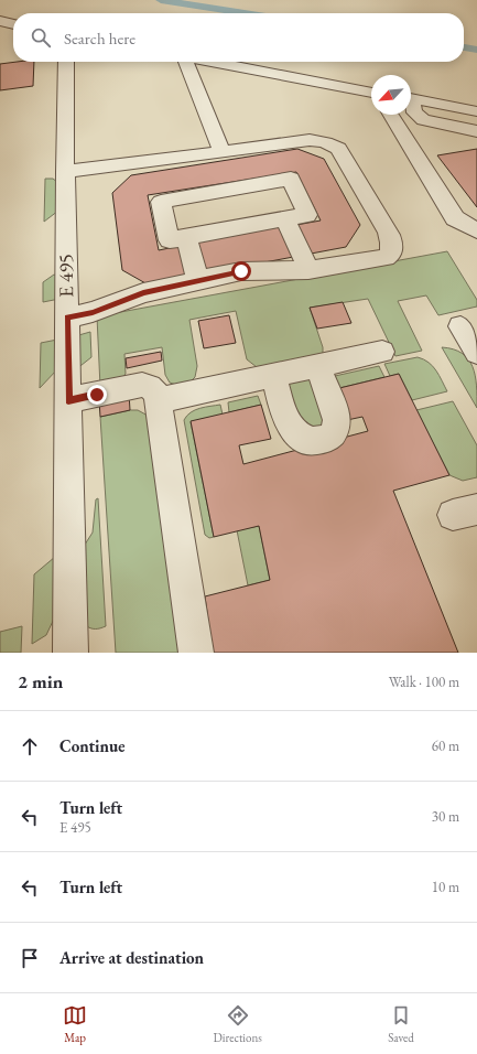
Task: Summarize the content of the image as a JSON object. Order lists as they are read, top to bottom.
{
  "streets": {
    "street": ["E 495"]
  },
  "north": "bottom left",
  "page": {
    "search": "Search here",
    "heading": ["2 min", "Walk · 100 m"],
    "list": [
      ["Continue", "60 m"],
      ["Turn left", "E 495", "30 m"],
      ["Turn left", "10 m"],
      "Arrive at destination"
    ],
    "nav": ["Map", "Directions", "Saved"]
  }
}
